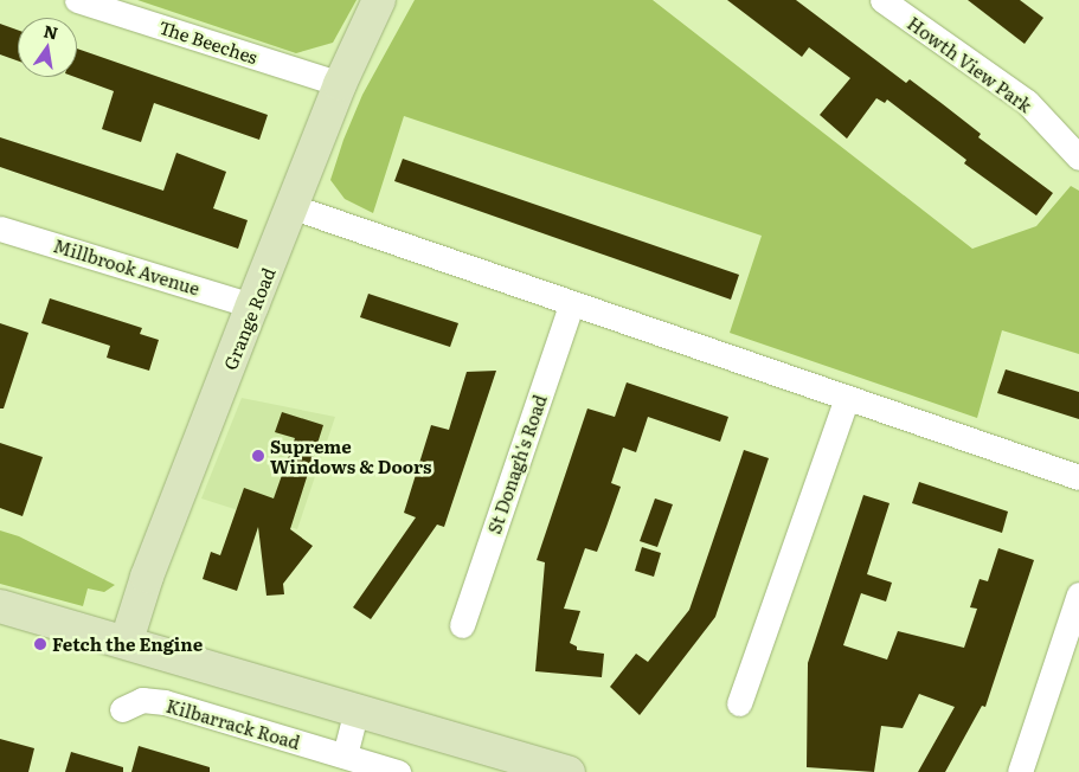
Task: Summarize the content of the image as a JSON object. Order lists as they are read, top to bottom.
{
  "streets": {
    "main road": ["Grange Road"],
    "street": [
      "The Beeches",
      "Howth View Park",
      "Millbrook Avenue",
      "St Donagh's Road",
      "Kilbarrack Road"
    ]
  },
  "crossings": [
    ["The Beeches", "Grange Road"],
    ["Millbrook Avenue", "Grange Road"]
  ],
  "places": ["Supreme Windows & Doors", "Fetch the Engine"],
  "north": "top"
}
